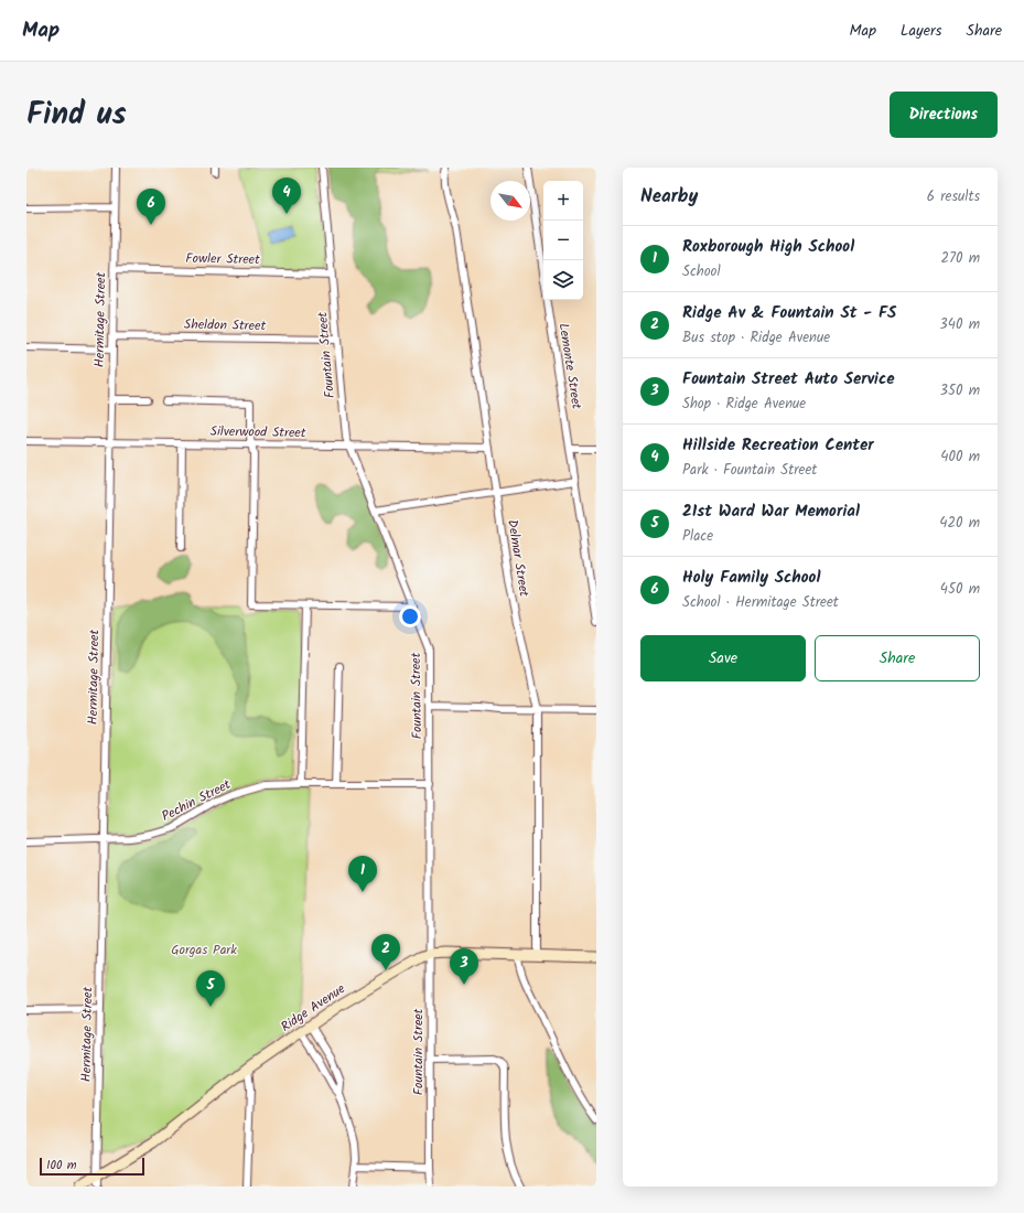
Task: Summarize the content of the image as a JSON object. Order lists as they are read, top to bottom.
{
  "streets": {
    "main road": ["Ridge Avenue"],
    "street": [
      "Fowler Street",
      "Hermitage Street",
      "Sheldon Street",
      "Fountain Street",
      "Lemonte Street",
      "Silverwood Street",
      "Delmar Street",
      "Pechin Street"
    ]
  },
  "crossings": [
    ["Fowler Street", "Hermitage Street"],
    ["Fowler Street", "Fountain Street"],
    ["Hermitage Street", "Sheldon Street"],
    ["Hermitage Street", "Silverwood Street"],
    ["Hermitage Street", "Pechin Street"],
    ["Hermitage Street", "Ridge Avenue"],
    ["Sheldon Street", "Fountain Street"],
    ["Fountain Street", "Silverwood Street"],
    ["Fountain Street", "Pechin Street"],
    ["Fountain Street", "Ridge Avenue"],
    ["Silverwood Street", "Delmar Street"],
    ["Delmar Street", "Ridge Avenue"]
  ],
  "parks": ["Gorgas Park"],
  "scale_bar": "100 m",
  "north": "bottom right",
  "page": {
    "header": "Map",
    "nav": ["Map", "Layers", "Share"],
    "title": "Find us",
    "buttons": [
      "Directions",
      ["Save", "Share"]
    ],
    "heading": ["Nearby", "6 results"],
    "pins": [
      "4",
      "6",
      "1",
      "2",
      "3",
      "5"
    ],
    "map_buttons": ["+", "−"],
    "list": [
      {
        "mark": "1",
        "name": "Roxborough High School",
        "note": "School",
        "value": "270 m"
      },
      {
        "mark": "2",
        "name": "Ridge Av & Fountain St - FS",
        "note": "Bus stop · Ridge Avenue",
        "value": "340 m"
      },
      {
        "mark": "3",
        "name": "Fountain Street Auto Service",
        "note": "Shop · Ridge Avenue",
        "value": "350 m"
      },
      {
        "mark": "4",
        "name": "Hillside Recreation Center",
        "note": "Park · Fountain Street",
        "value": "400 m"
      },
      {
        "mark": "5",
        "name": "21st Ward War Memorial",
        "note": "Place",
        "value": "420 m"
      },
      {
        "mark": "6",
        "name": "Holy Family School",
        "note": "School · Hermitage Street",
        "value": "450 m"
      }
    ],
    "scale": "100 m"
  }
}
